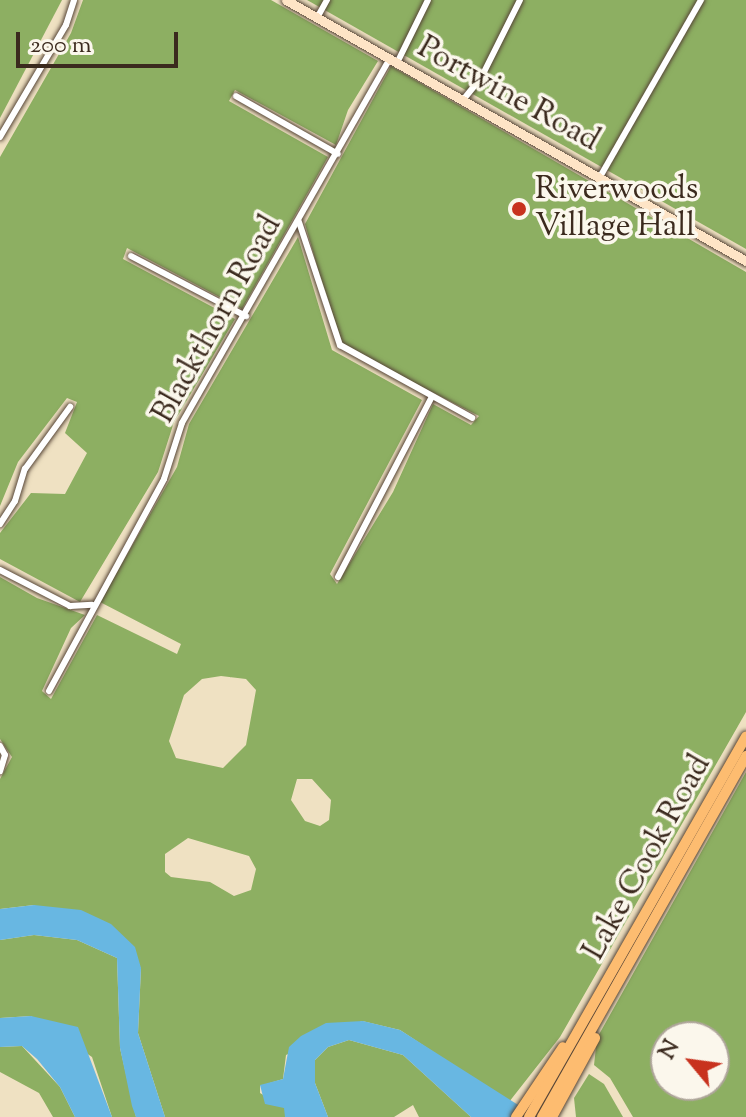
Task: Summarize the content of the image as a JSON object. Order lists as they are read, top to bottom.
{
  "streets": {
    "main road": ["Lake Cook Road"],
    "street": ["Portwine Road", "Blackthorn Road"]
  },
  "crossings": [
    ["Portwine Road", "Blackthorn Road"]
  ],
  "places": ["Riverwoods Village Hall"],
  "scale_bar": "200 m",
  "north": "top left"
}
